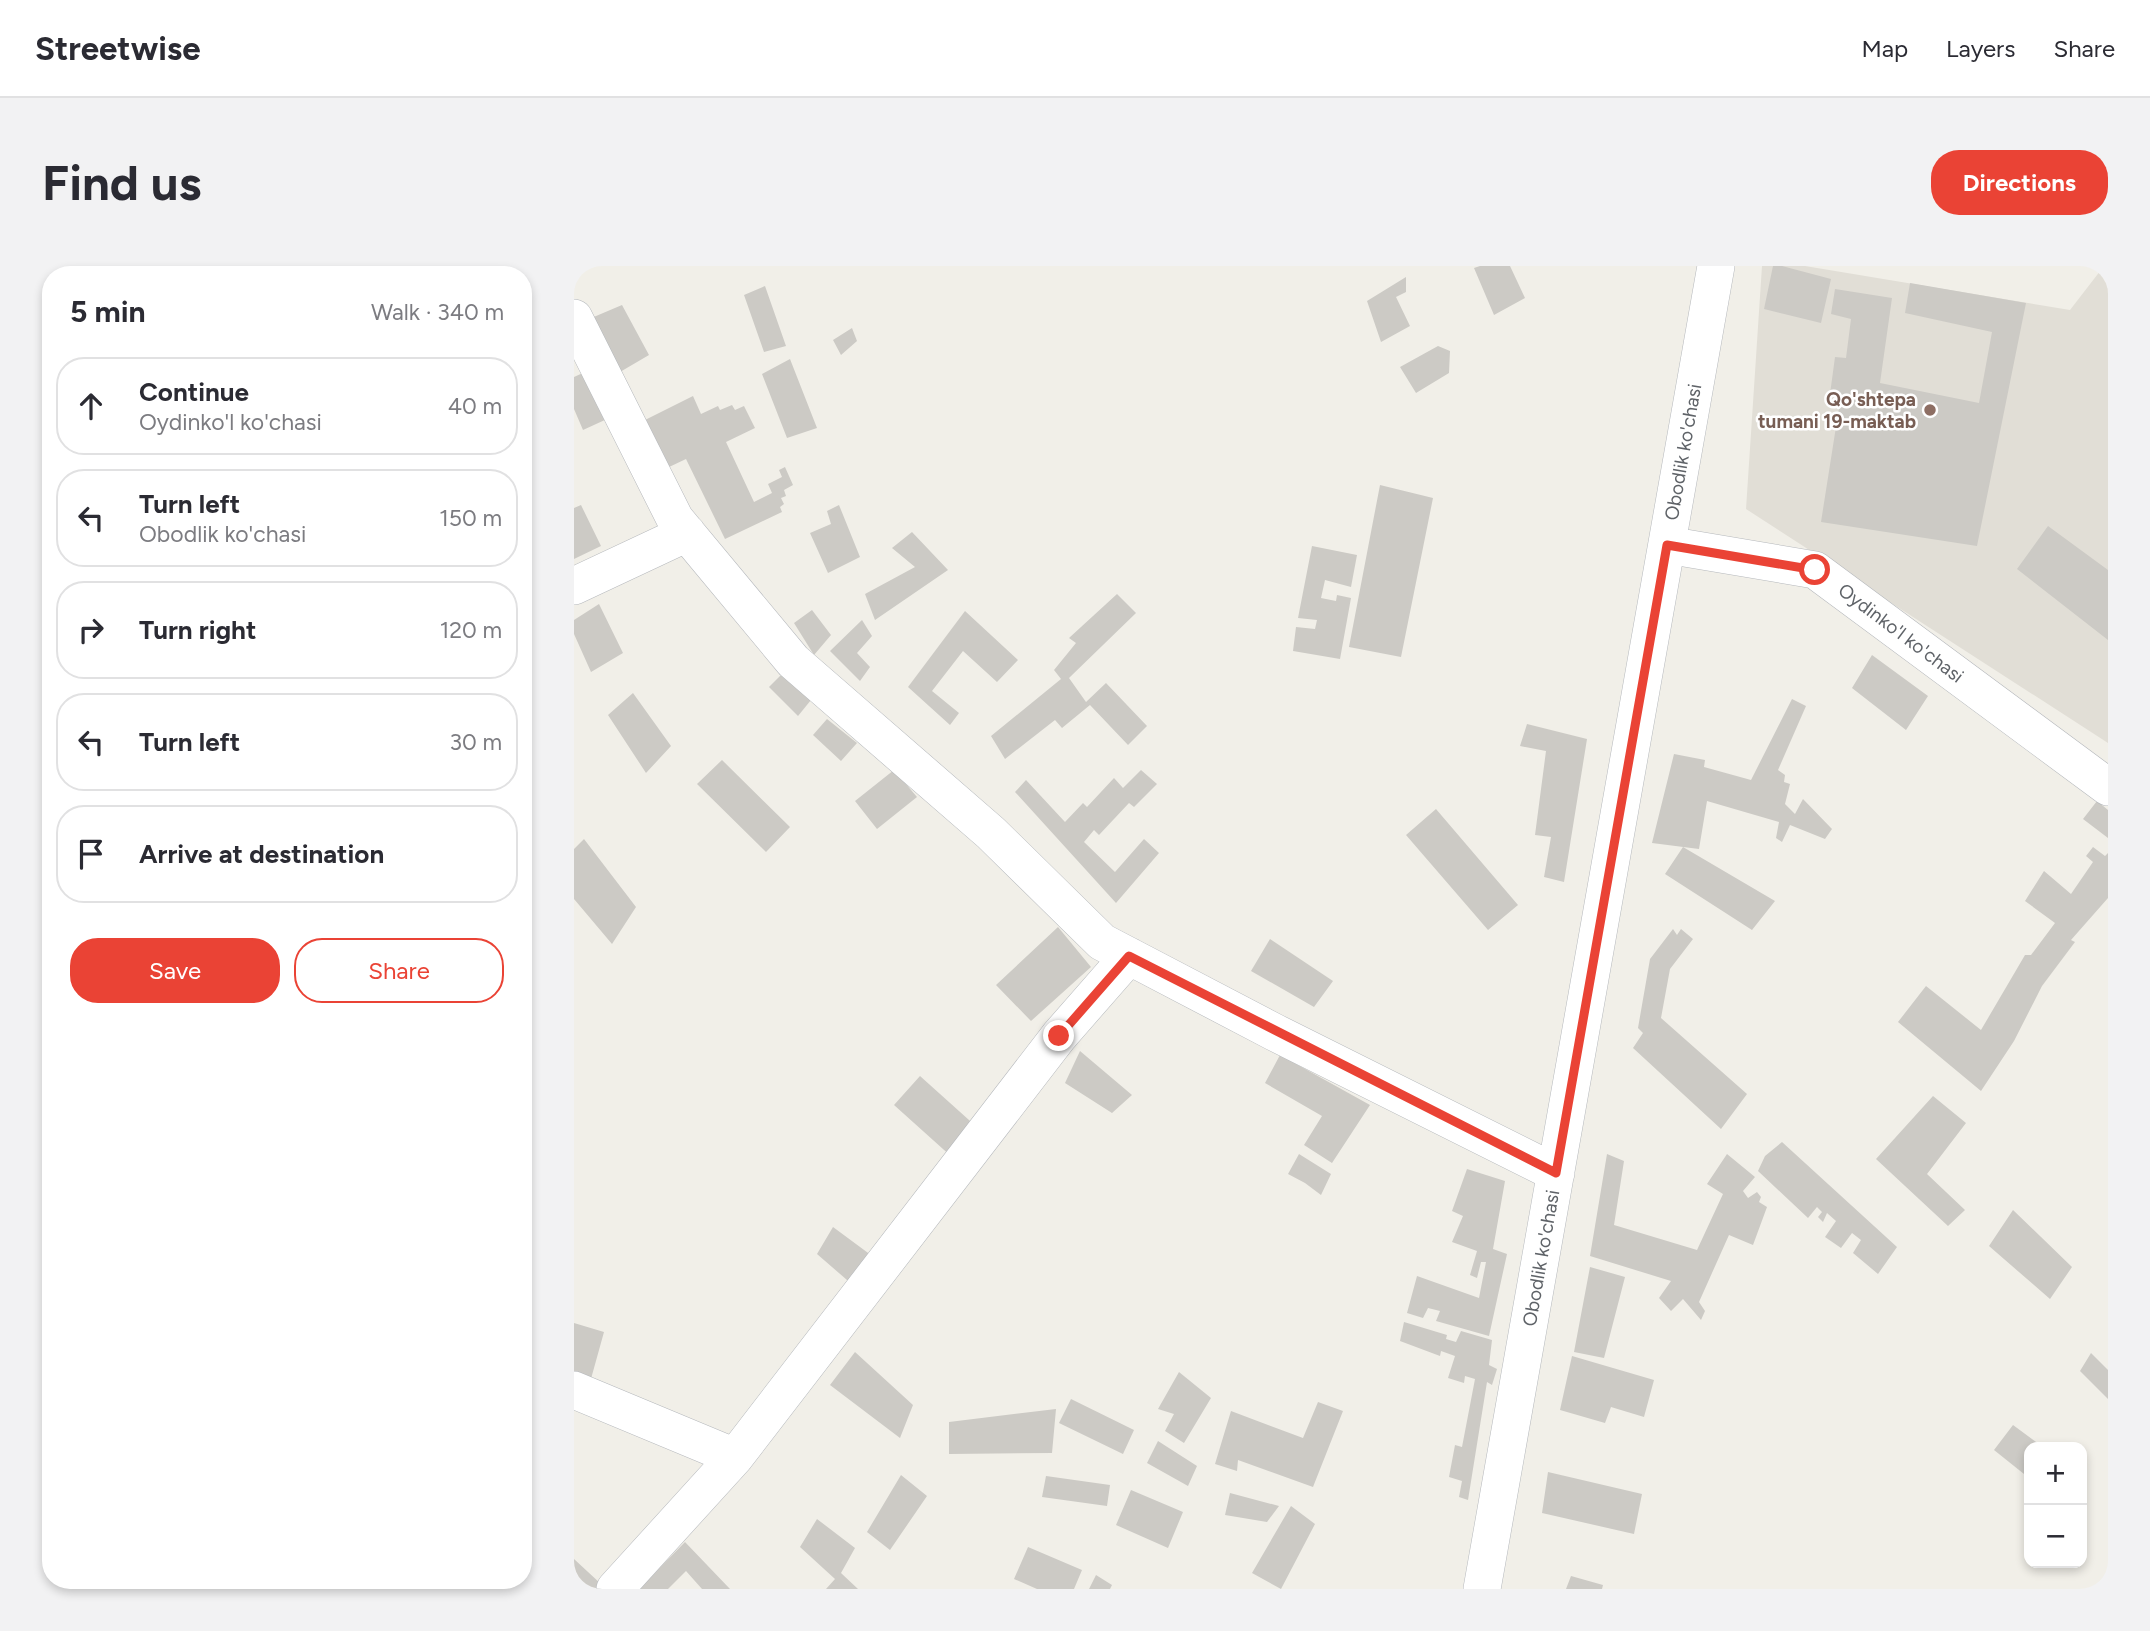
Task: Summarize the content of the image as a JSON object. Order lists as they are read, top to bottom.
{
  "streets": {
    "street": ["Obodlik ko'chasi", "Oydinko'l ko'chasi"]
  },
  "crossings": [
    ["Obodlik ko'chasi", "Oydinko'l ko'chasi"]
  ],
  "places": ["Qo'shtepa tumani 19-maktab"],
  "page": {
    "header": "Streetwise",
    "nav": ["Map", "Layers", "Share"],
    "buttons": [
      "Directions",
      ["Save", "Share"]
    ],
    "title": "Find us",
    "heading": ["5 min", "Walk · 340 m"],
    "list": [
      ["Continue", "Oydinko'l ko'chasi", "40 m"],
      ["Turn left", "Obodlik ko'chasi", "150 m"],
      ["Turn right", "120 m"],
      ["Turn left", "30 m"],
      "Arrive at destination"
    ],
    "map_buttons": ["+", "−"]
  }
}
